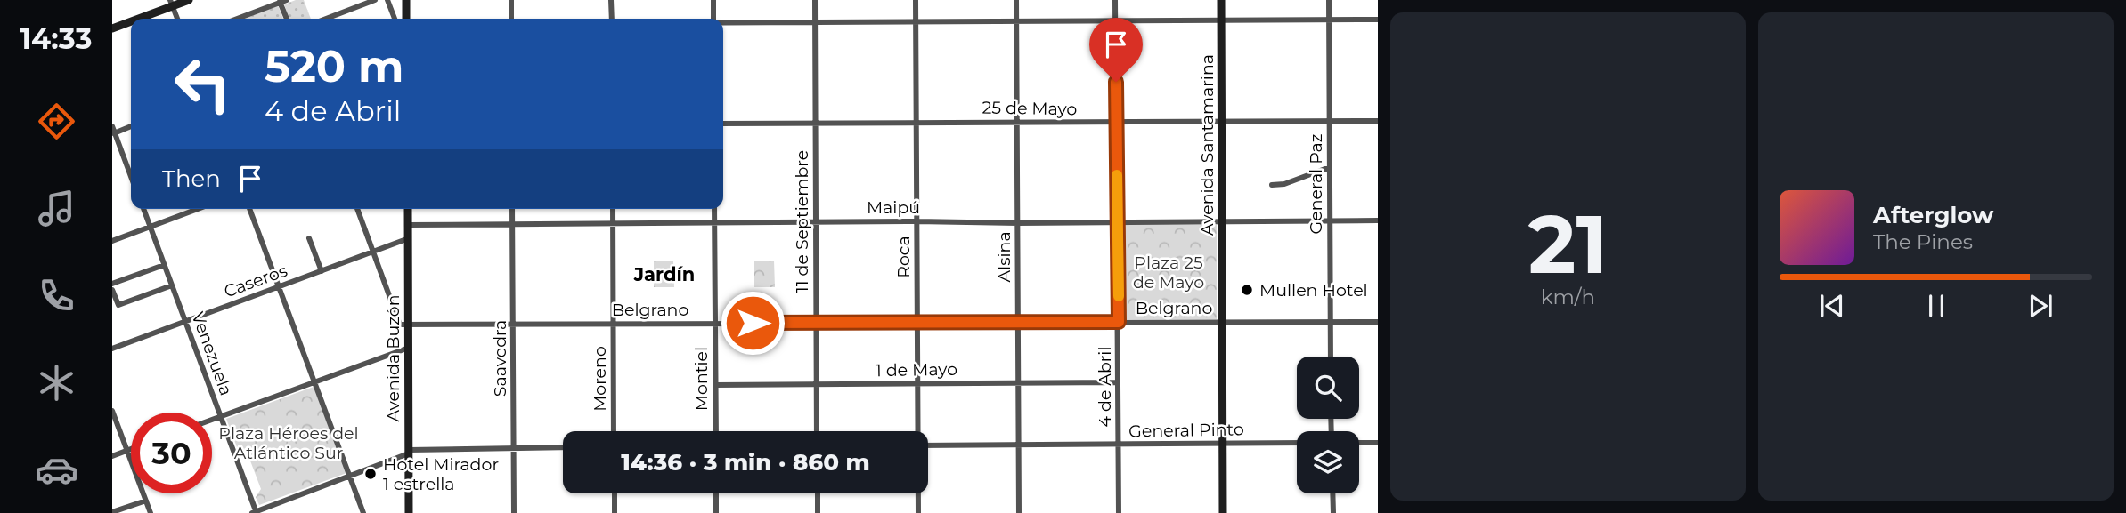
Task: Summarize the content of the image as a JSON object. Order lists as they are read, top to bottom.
{
  "streets": {
    "main road": ["Avenida Santamarina", "Avenida Buzón"],
    "street": [
      "25 de Mayo",
      "General Paz",
      "Maipú",
      "11 de Septiembre",
      "Roca",
      "Alsina",
      "Caseros",
      "Belgrano",
      "Venezuela",
      "Saavedra",
      "1 de Mayo",
      "Moreno",
      "Montiel",
      "4 de Abril",
      "General Pinto"
    ]
  },
  "crossings": [
    ["25 de Mayo", "Avenida Santamarina"],
    ["25 de Mayo", "General Paz"],
    ["25 de Mayo", "11 de Septiembre"],
    ["25 de Mayo", "Roca"],
    ["25 de Mayo", "Alsina"],
    ["25 de Mayo", "4 de Abril"],
    ["Avenida Santamarina", "Maipú"],
    ["Avenida Santamarina", "Belgrano"],
    ["Avenida Santamarina", "General Pinto"],
    ["General Paz", "Maipú"],
    ["General Paz", "Belgrano"],
    ["Maipú", "11 de Septiembre"],
    ["Maipú", "Roca"],
    ["Maipú", "Alsina"],
    ["Maipú", "Avenida Buzón"],
    ["Maipú", "Saavedra"],
    ["Maipú", "Moreno"],
    ["Maipú", "Montiel"],
    ["Maipú", "4 de Abril"],
    ["11 de Septiembre", "Belgrano"],
    ["11 de Septiembre", "1 de Mayo"],
    ["Roca", "Belgrano"],
    ["Roca", "1 de Mayo"],
    ["Alsina", "Belgrano"],
    ["Alsina", "1 de Mayo"],
    ["Alsina", "General Pinto"],
    ["Caseros", "Venezuela"],
    ["Caseros", "Avenida Buzón"],
    ["Belgrano", "Avenida Buzón"],
    ["Belgrano", "Saavedra"],
    ["Belgrano", "Moreno"],
    ["Belgrano", "Montiel"],
    ["Belgrano", "4 de Abril"],
    ["1 de Mayo", "Montiel"],
    ["1 de Mayo", "4 de Abril"],
    ["4 de Abril", "General Pinto"]
  ],
  "districts": ["Jardín"],
  "parks": ["Plaza 25 de Mayo", "Plaza Héroes del Atlántico Sur"],
  "places": ["Mullen Hotel", "Hotel Mirador 1 estrella"],
  "page": {
    "tabs": "14:33",
    "tile": ["21", "km/h"],
    "turn": ["520 m", "4 de Abril"],
    "then": "Then",
    "song": ["Afterglow", "The Pines"],
    "limit": "30",
    "trip": "14:36 · 3 min · 860 m"
  }
}
